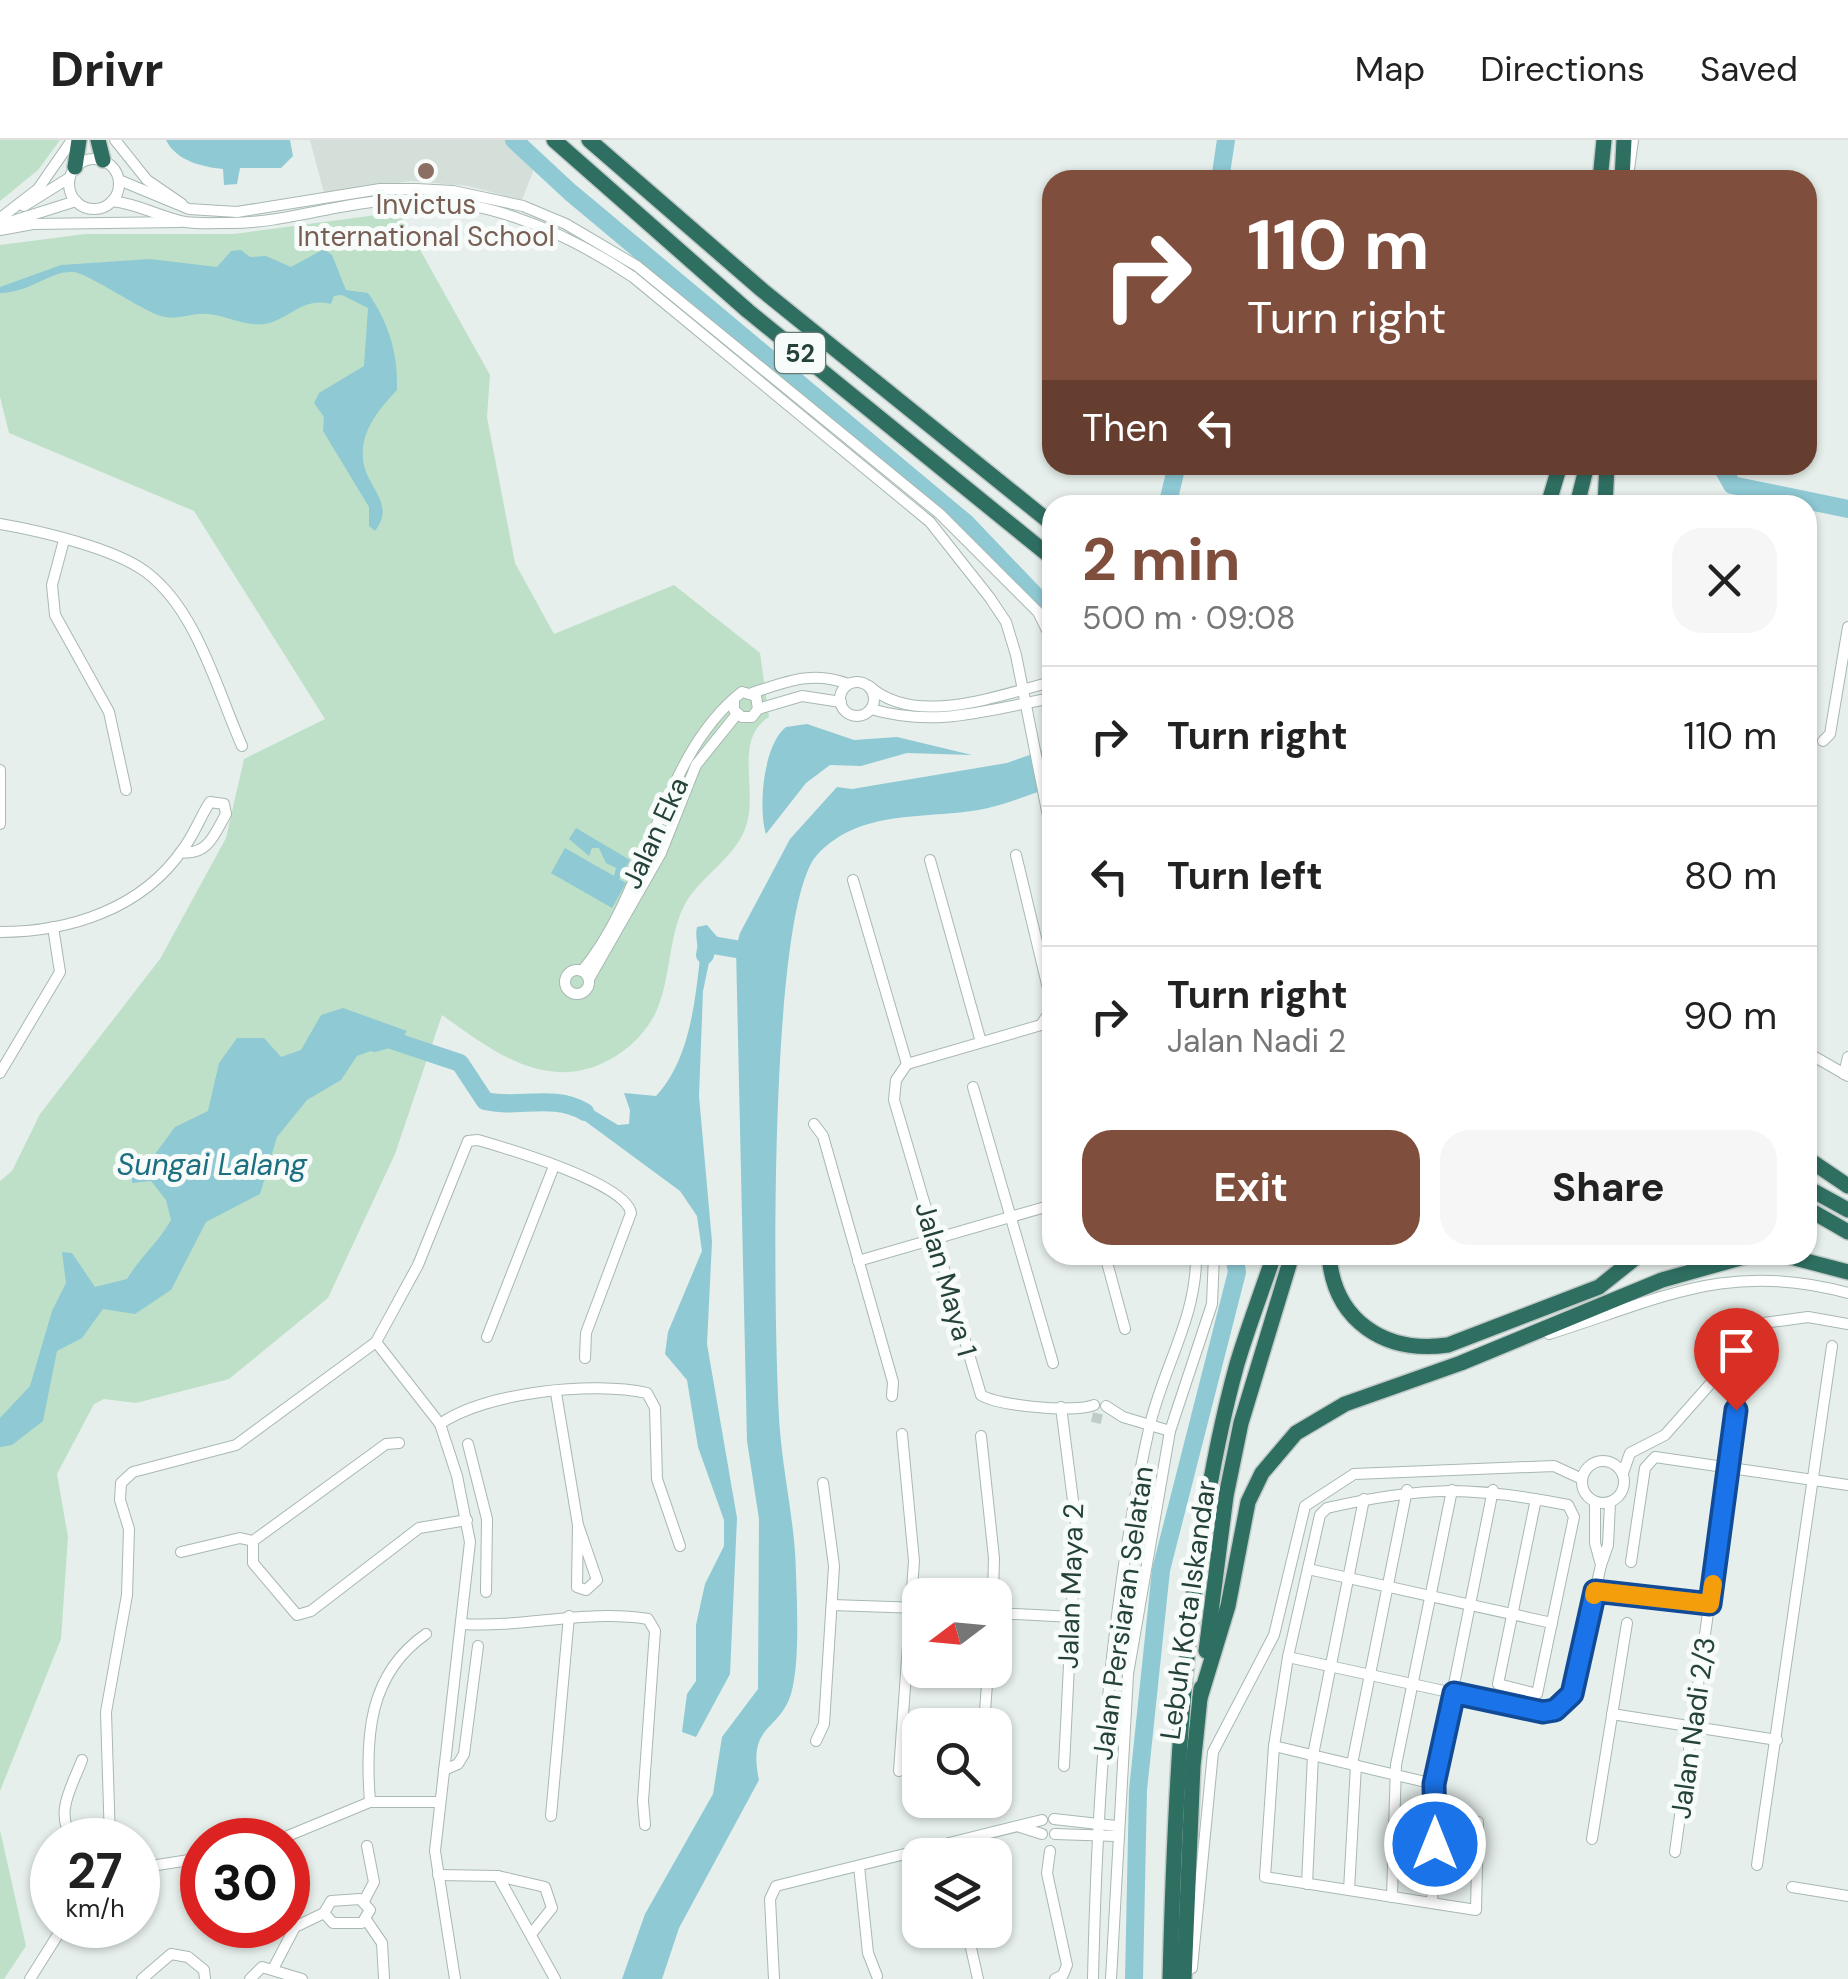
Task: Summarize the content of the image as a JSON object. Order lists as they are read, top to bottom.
{
  "streets": {
    "highway": ["52", "Lebuh Kota Iskandar"],
    "street": [
      "Jalan Eka",
      "Jalan Maya 1",
      "Jalan Maya 2",
      "Jalan Persiaran Selatan",
      "Jalan Nadi 2/3"
    ]
  },
  "crossings": [
    ["Jalan Maya 1", "Jalan Maya 2"],
    ["Jalan Maya 1", "Jalan Persiaran Selatan"]
  ],
  "water": ["Sungai Lalang"],
  "places": ["Invictus International School"],
  "north": "left",
  "page": {
    "header": "Drivr",
    "nav": ["Map", "Directions", "Saved"],
    "turn": ["110 m", "Turn right"],
    "then": "Then",
    "heading": ["2 min", "500 m · 09:08"],
    "list": [
      {
        "name": "Turn right",
        "value": "110 m"
      },
      {
        "name": "Turn left",
        "value": "80 m"
      },
      {
        "name": "Turn right",
        "note": "Jalan Nadi 2",
        "value": "90 m"
      }
    ],
    "buttons": ["Exit", "Share"],
    "speed": "27 km/h",
    "limit": "30"
  }
}
